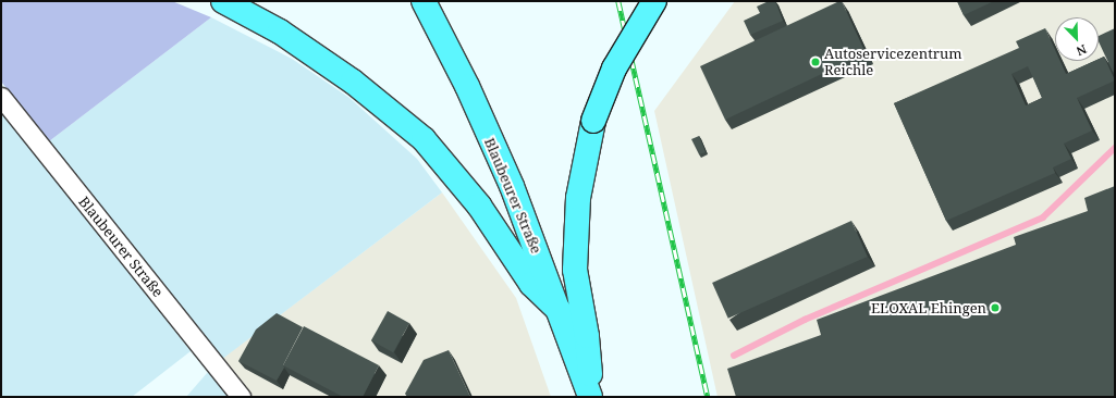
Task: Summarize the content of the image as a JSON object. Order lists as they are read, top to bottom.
{
  "streets": {
    "main road": ["Blaubeurer Straße"]
  },
  "places": ["Autoservicezentrum Reichle", "ELOXAL Ehingen"],
  "north": "bottom right"
}
